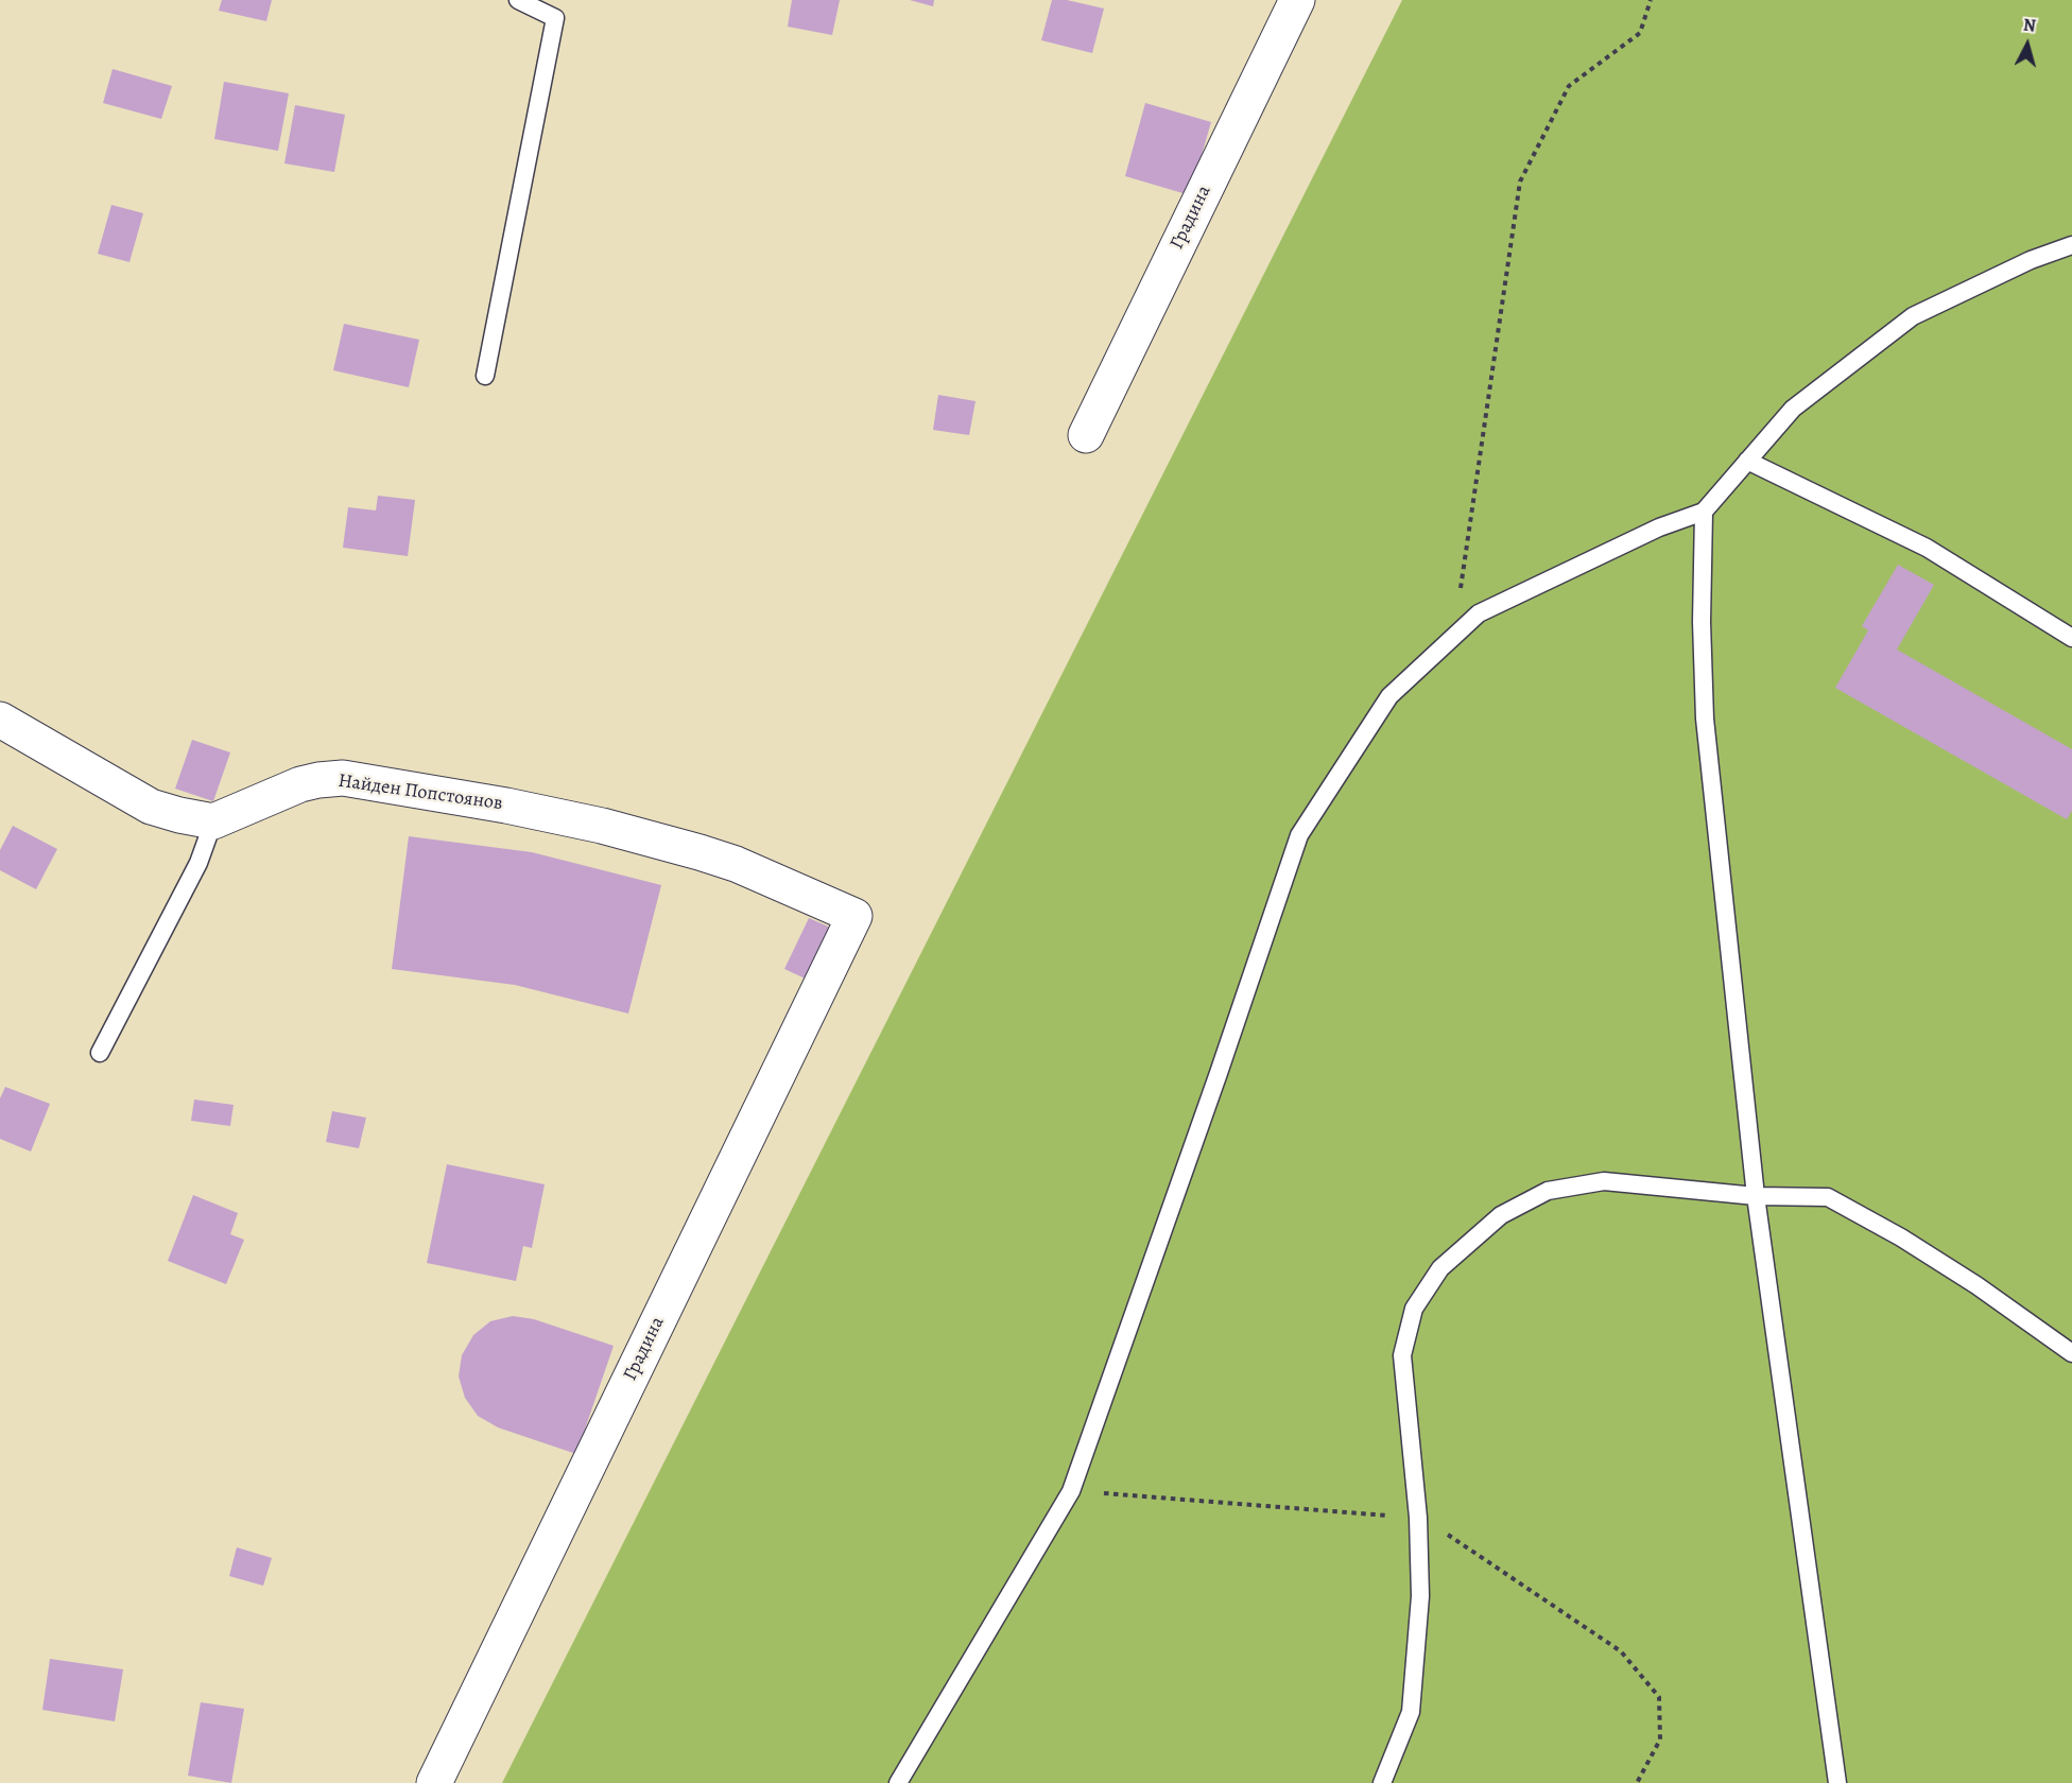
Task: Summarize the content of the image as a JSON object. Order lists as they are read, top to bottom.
{
  "streets": {
    "street": ["Градина", "Найден Попстоянов"]
  },
  "crossings": [
    ["Градина", "Найден Попстоянов"]
  ],
  "north": "top"
}
